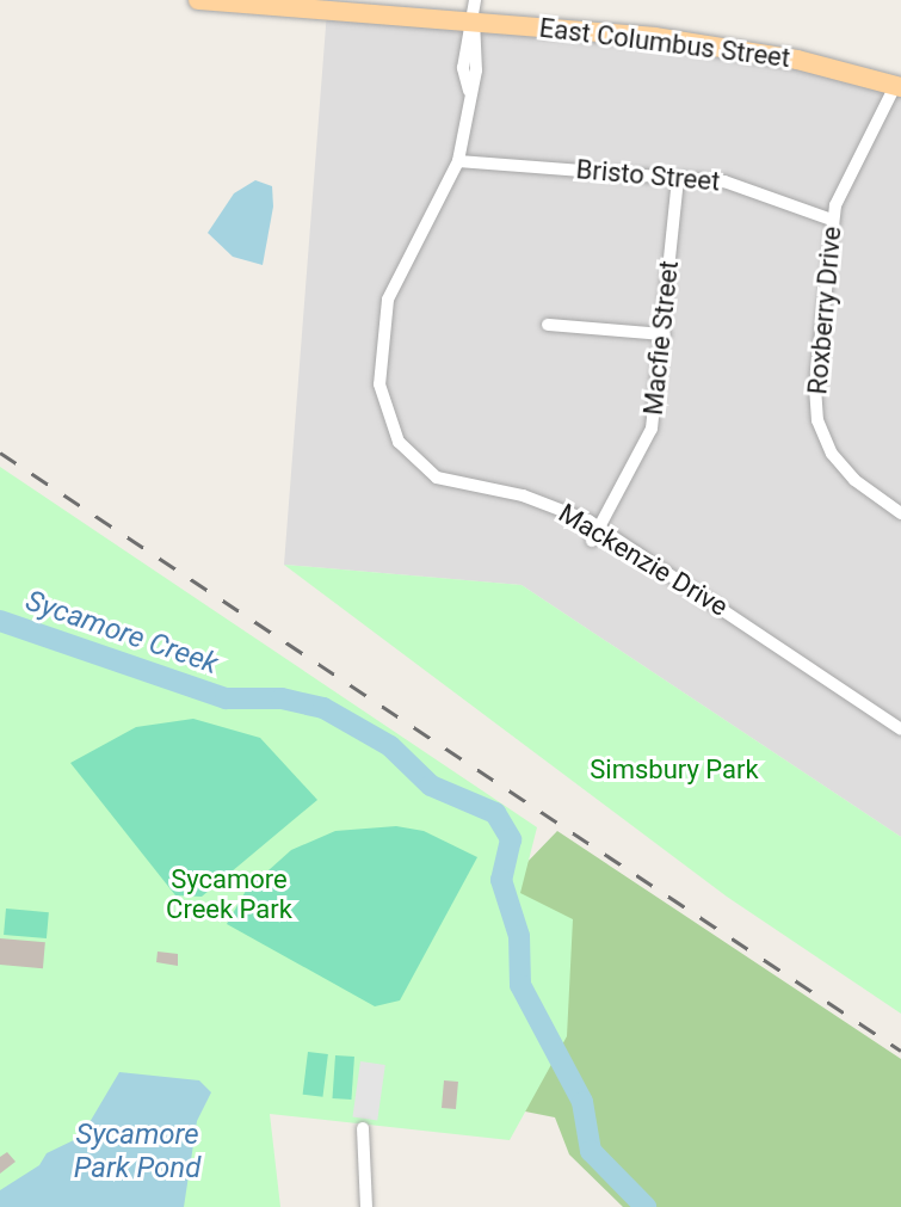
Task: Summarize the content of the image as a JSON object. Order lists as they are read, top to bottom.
{
  "streets": {
    "main road": ["East Columbus Street"],
    "street": [
      "Bristo Street",
      "Roxberry Drive",
      "Macfie Street",
      "Mackenzie Drive"
    ]
  },
  "crossings": [
    ["East Columbus Street", "Roxberry Drive"],
    ["East Columbus Street", "Mackenzie Drive"],
    ["Bristo Street", "Roxberry Drive"],
    ["Bristo Street", "Macfie Street"],
    ["Bristo Street", "Mackenzie Drive"],
    ["Macfie Street", "Mackenzie Drive"]
  ],
  "water": ["Sycamore Creek", "Sycamore Park Pond"],
  "parks": ["Simsbury Park", "Sycamore Creek Park"]
}
